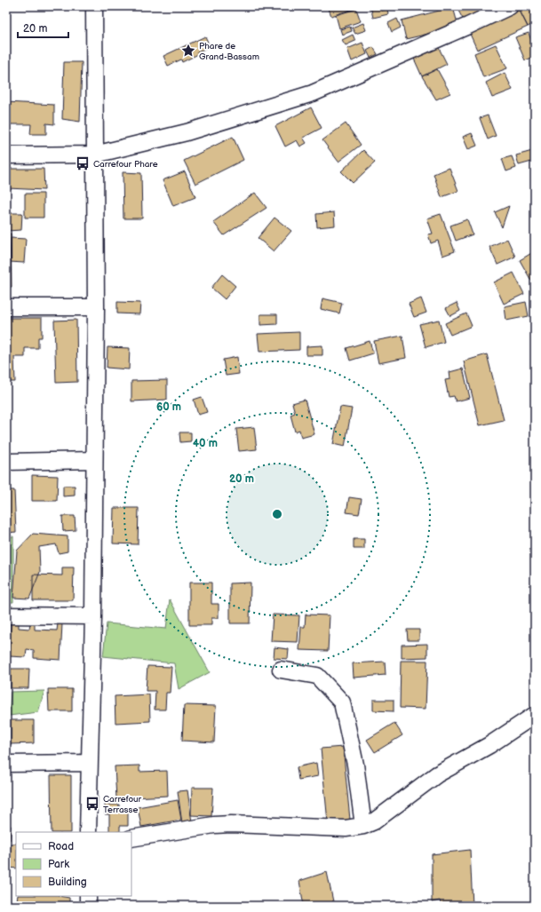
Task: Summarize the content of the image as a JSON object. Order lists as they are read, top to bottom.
{
  "places": {
    "place": ["Phare de Grand-Bassam"],
    "bus stop": ["Carrefour Phare", "Carrefour Terrasse"]
  },
  "legend": ["Road", "Park", "Building"],
  "scale_bar": "20 m",
  "rings": ["60 m", "40 m", "20 m"]
}
